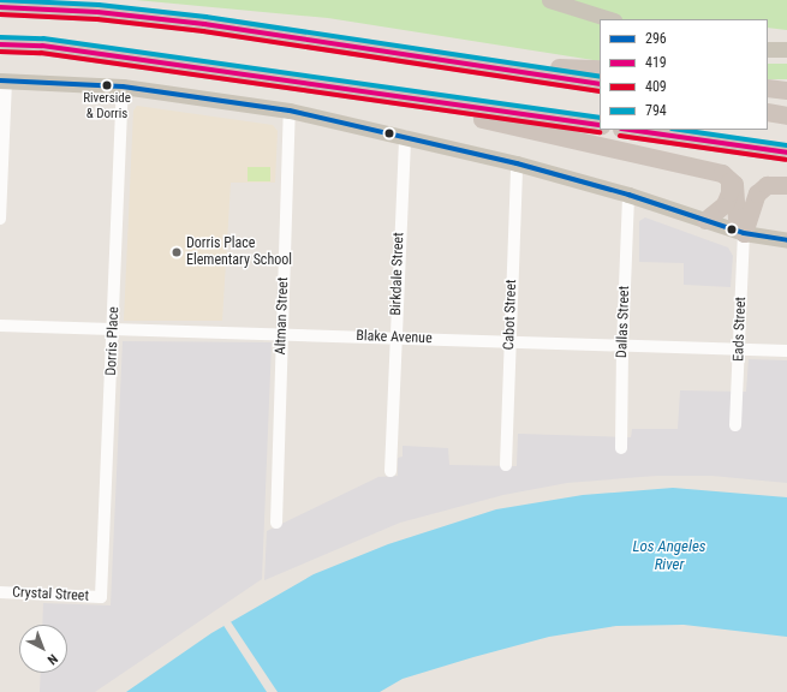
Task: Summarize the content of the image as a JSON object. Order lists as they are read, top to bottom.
{
  "streets": {
    "street": [
      "Birkdale Street",
      "Cabot Street",
      "Altman Street",
      "Dallas Street",
      "Eads Street",
      "Blake Avenue",
      "Dorris Place",
      "Crystal Street"
    ]
  },
  "crossings": [
    ["Birkdale Street", "Blake Avenue"],
    ["Cabot Street", "Blake Avenue"],
    ["Altman Street", "Blake Avenue"],
    ["Dallas Street", "Blake Avenue"],
    ["Eads Street", "Blake Avenue"],
    ["Blake Avenue", "Dorris Place"],
    ["Dorris Place", "Crystal Street"]
  ],
  "water": ["Los Angeles River"],
  "places": ["Riverside & Dorris", "Dorris Place Elementary School"],
  "lines": [
    "transit line 794",
    "transit line 419",
    "transit line 409",
    "transit line 296"
  ],
  "legend": [
    "296",
    "419",
    "409",
    "794"
  ],
  "north": "bottom right"
}
